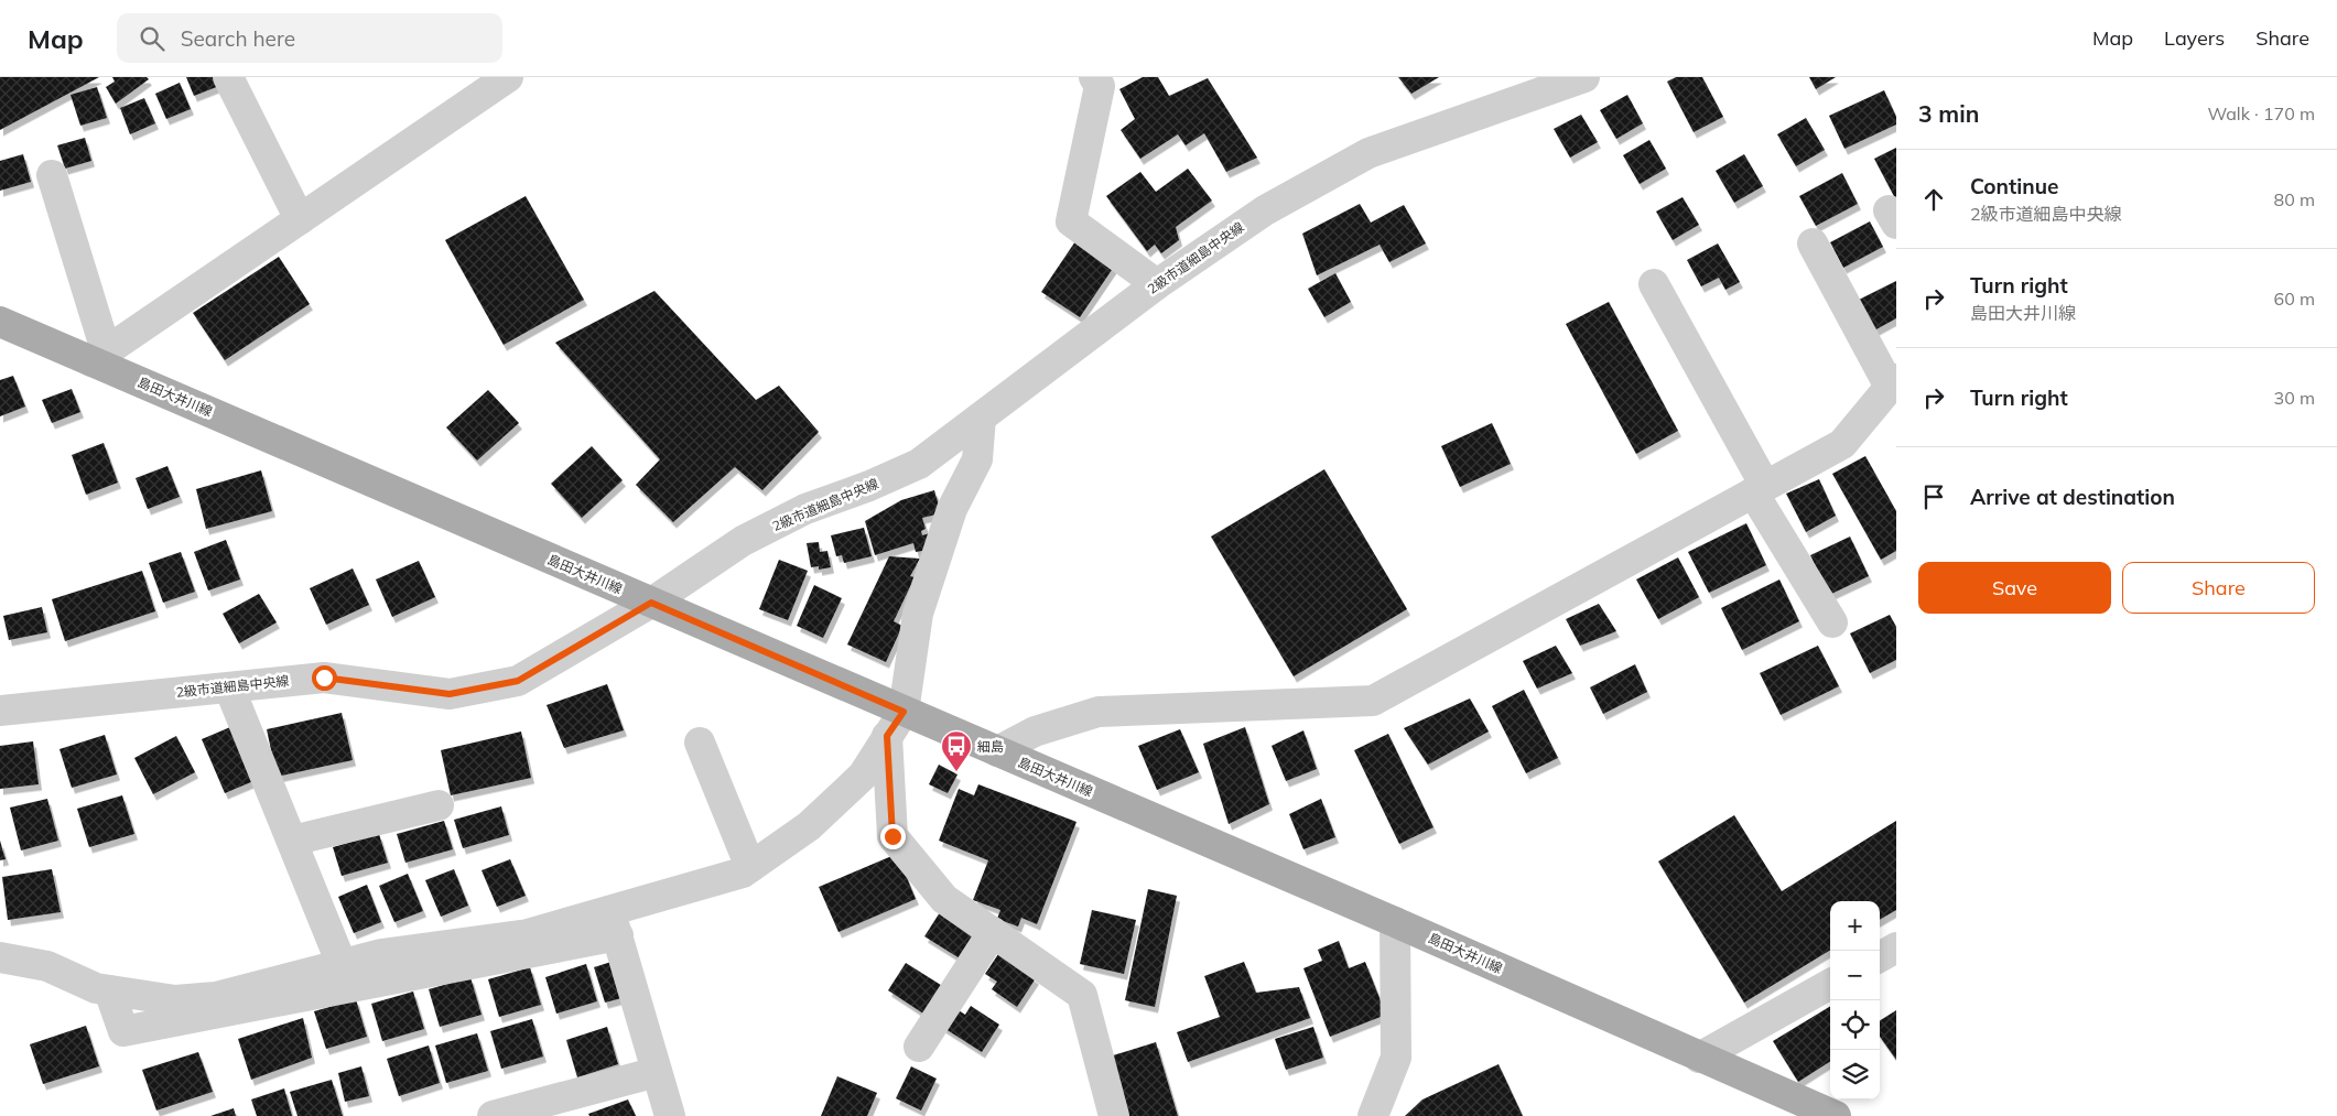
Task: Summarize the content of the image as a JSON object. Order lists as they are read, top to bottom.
{
  "streets": {
    "main road": ["島田大井川線"],
    "street": ["2級市道細島中央線"]
  },
  "crossings": [
    ["2級市道細島中央線", "島田大井川線"]
  ],
  "places": {
    "bus stop": ["細島"]
  },
  "page": {
    "header": "Map",
    "search": "Search here",
    "nav": ["Map", "Layers", "Share"],
    "heading": ["3 min", "Walk · 170 m"],
    "list": [
      ["Continue", "2級市道細島中央線", "80 m"],
      ["Turn right", "島田大井川線", "60 m"],
      ["Turn right", "30 m"],
      "Arrive at destination"
    ],
    "buttons": ["Save", "Share"],
    "map_buttons": ["+", "−"]
  }
}
